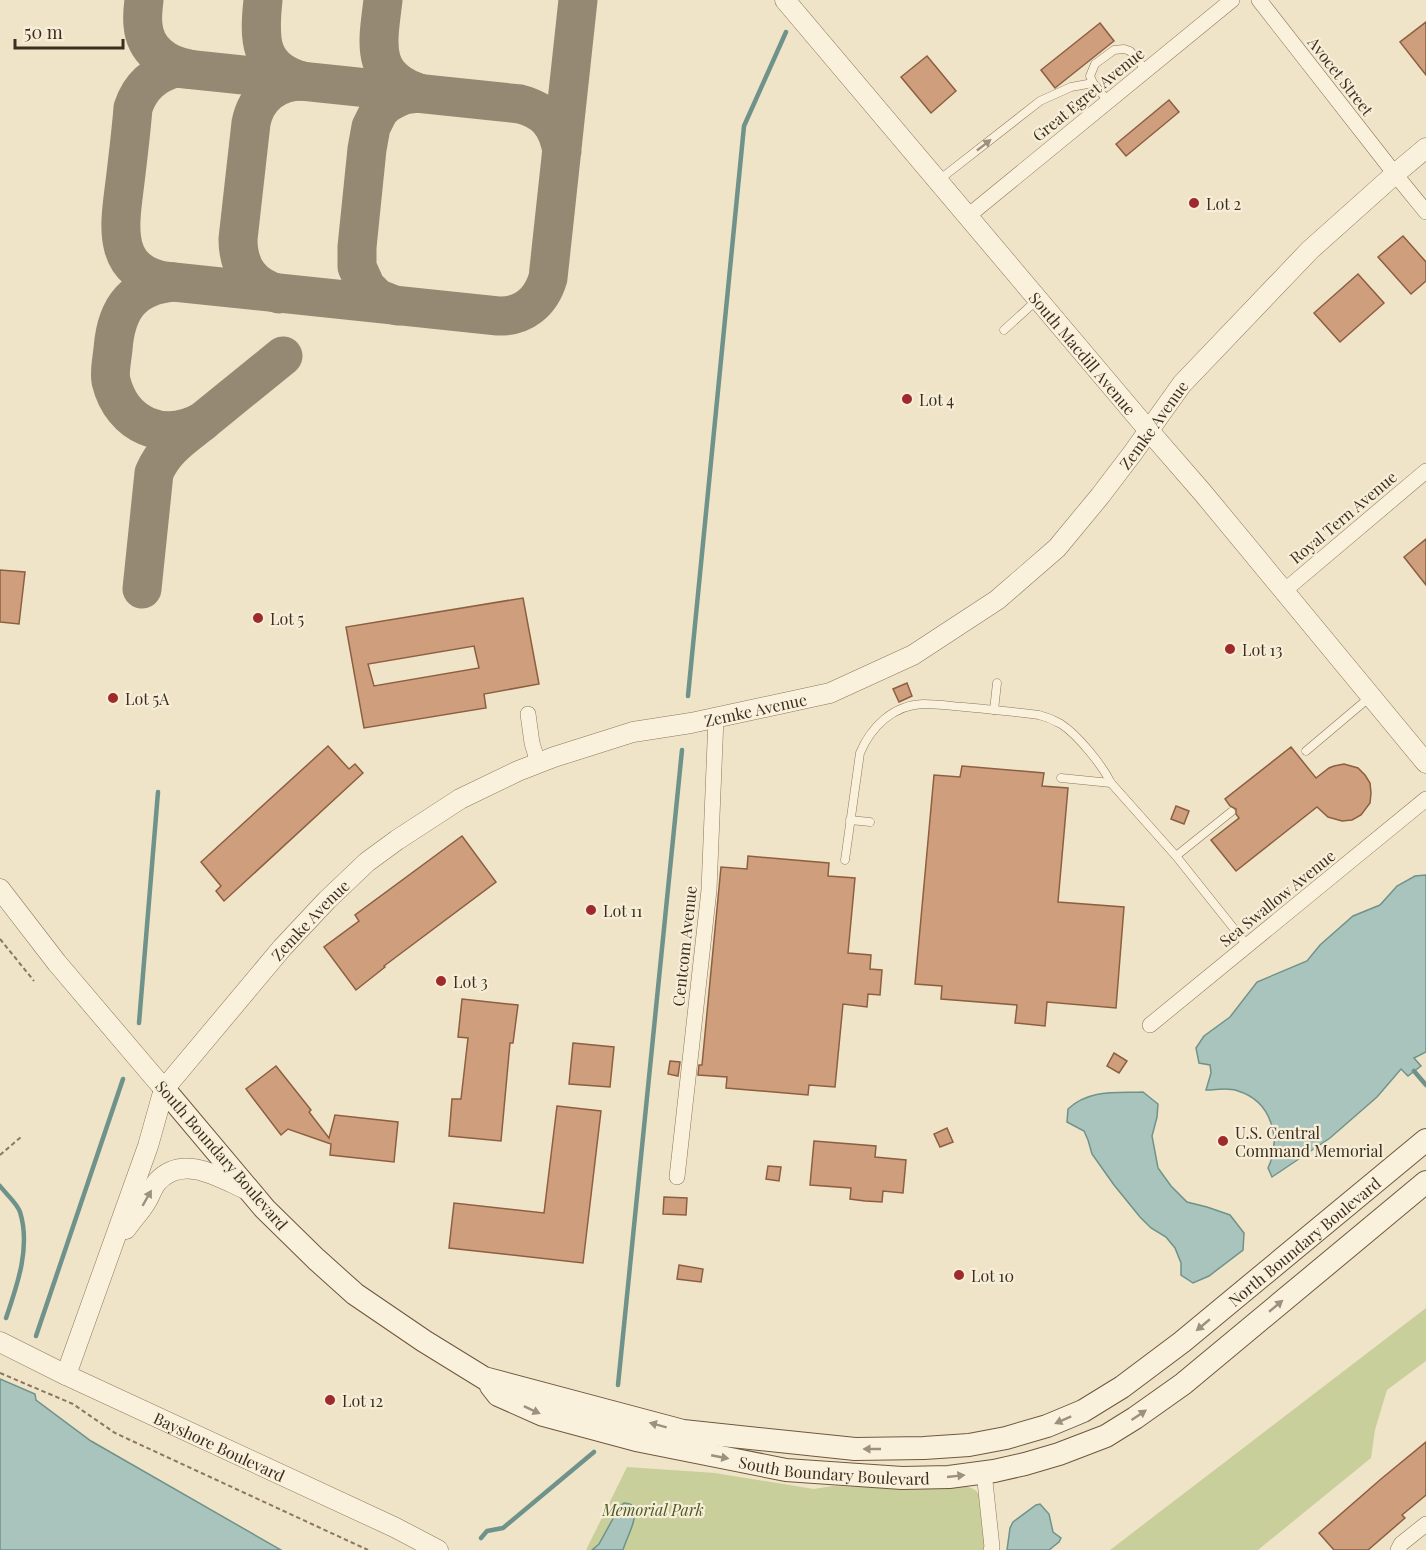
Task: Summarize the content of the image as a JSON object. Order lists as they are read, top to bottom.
{
  "streets": {
    "main road": ["South Boundary Boulevard", "North Boundary Boulevard"],
    "street": [
      "Avocet Street",
      "Great Egret Avenue",
      "South Macdill Avenue",
      "Zemke Avenue",
      "Royal Tern Avenue",
      "Sea Swallow Avenue",
      "Centcom Avenue",
      "Bayshore Boulevard"
    ]
  },
  "crossings": [
    ["Avocet Street", "Zemke Avenue"],
    ["Great Egret Avenue", "South Macdill Avenue"],
    ["South Macdill Avenue", "Zemke Avenue"],
    ["South Macdill Avenue", "Royal Tern Avenue"],
    ["Zemke Avenue", "Centcom Avenue"],
    ["Zemke Avenue", "South Boundary Boulevard"],
    ["Zemke Avenue", "Bayshore Boulevard"],
    ["South Boundary Boulevard", "North Boundary Boulevard"]
  ],
  "parks": ["Memorial Park"],
  "places": [
    "Lot 2",
    "Lot 4",
    "Lot 5",
    "Lot 13",
    "Lot 5A",
    "Lot 11",
    "Lot 3",
    "U.S. Central Command Memorial",
    "Lot 10",
    "Lot 12"
  ],
  "scale_bar": "50 m"
}
